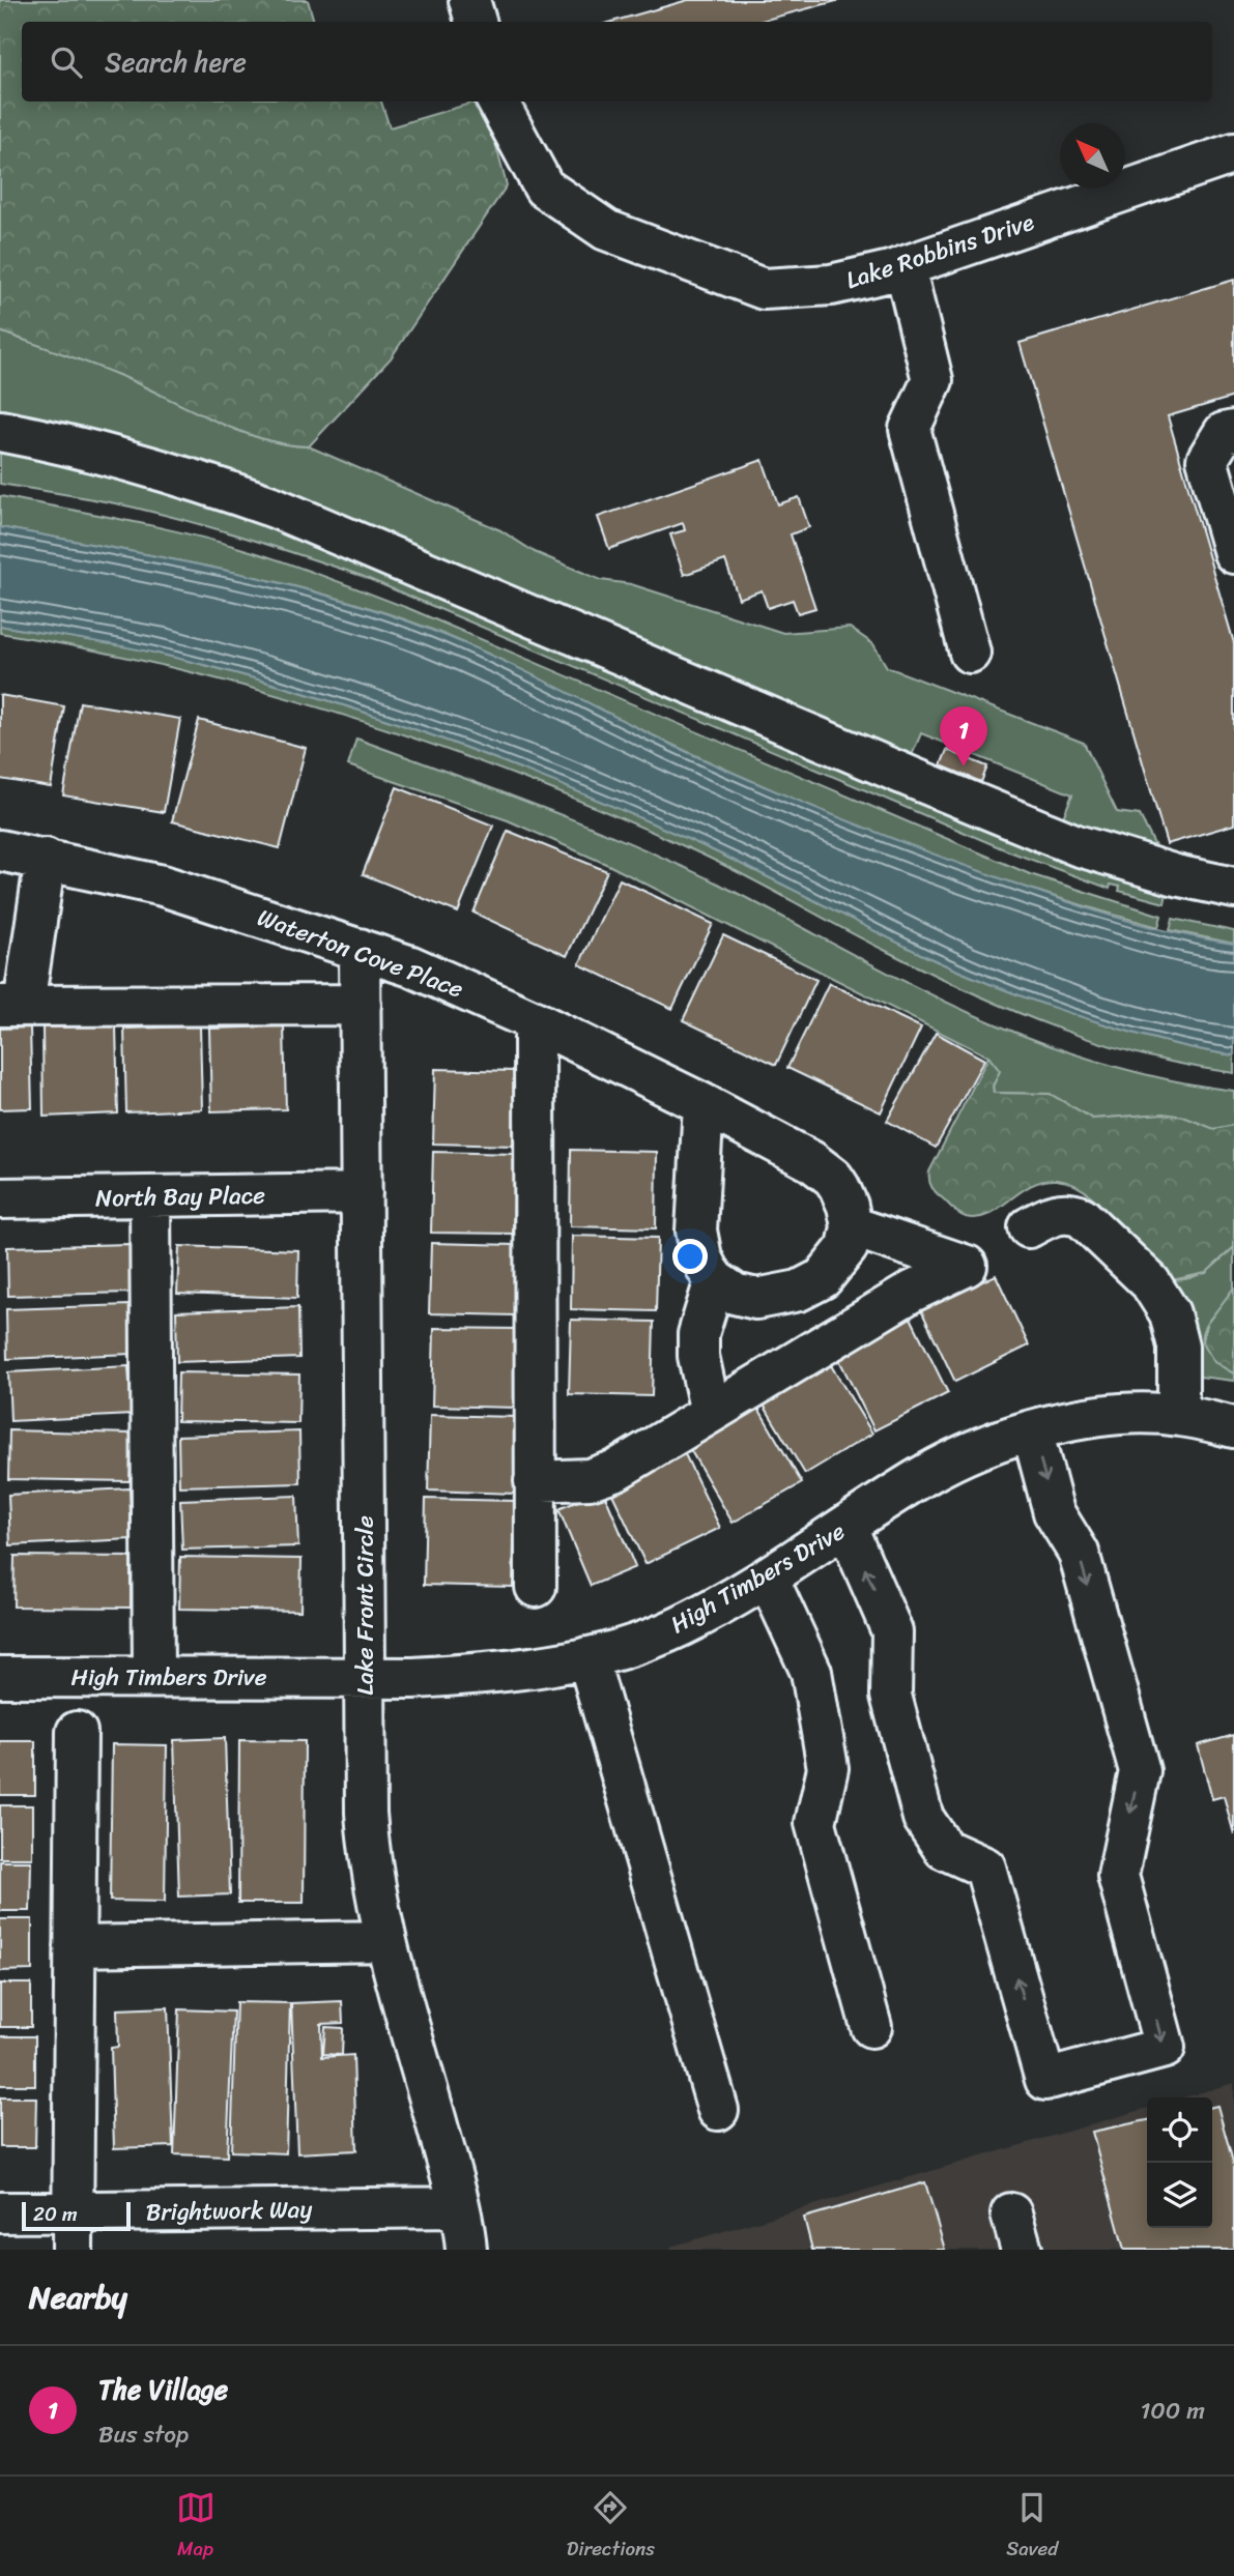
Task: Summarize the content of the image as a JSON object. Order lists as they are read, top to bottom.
{
  "streets": {
    "street": [
      "Lake Robbins Drive",
      "Waterton Cove Place",
      "North Bay Place",
      "High Timbers Drive",
      "Lake Front Circle",
      "Brightwork Way"
    ]
  },
  "crossings": [
    ["Waterton Cove Place", "Lake Front Circle"],
    ["North Bay Place", "Lake Front Circle"],
    ["High Timbers Drive", "Lake Front Circle"],
    ["Lake Front Circle", "Brightwork Way"]
  ],
  "scale_bar": "20 m",
  "north": "top left",
  "page": {
    "search": "Search here",
    "pins": "1",
    "scale": "20 m",
    "heading": "Nearby",
    "list": [
      {
        "mark": "1",
        "name": "The Village",
        "note": "Bus stop",
        "value": "100 m"
      }
    ],
    "nav": ["Map", "Directions", "Saved"]
  }
}
